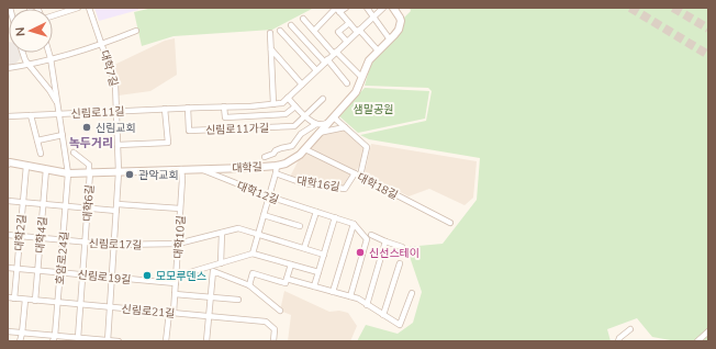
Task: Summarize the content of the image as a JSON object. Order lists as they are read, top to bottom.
{
  "streets": {
    "street": [
      "대학7길",
      "신림로11길",
      "신림로11가길",
      "대학길",
      "대학16길",
      "대학18길",
      "대학12길",
      "대학6길",
      "대학2길",
      "대학4길",
      "대학10길",
      "신림로17길",
      "호암로24길",
      "신림로19길",
      "신림로21길"
    ]
  },
  "crossings": [
    ["대학7길", "신림로11길"],
    ["대학7길", "대학길"],
    ["대학7길", "신림로17길"],
    ["대학7길", "신림로19길"],
    ["대학7길", "신림로21길"],
    ["신림로11길", "신림로11가길"],
    ["신림로11길", "호암로24길"],
    ["대학길", "대학18길"],
    ["대학길", "대학12길"],
    ["대학길", "대학6길"],
    ["대학길", "대학2길"],
    ["대학길", "대학4길"],
    ["대학길", "대학10길"],
    ["대학길", "호암로24길"],
    ["대학16길", "대학18길"],
    ["대학6길", "신림로17길"],
    ["대학6길", "신림로19길"],
    ["대학6길", "신림로21길"],
    ["대학2길", "신림로17길"],
    ["대학2길", "신림로19길"],
    ["대학2길", "신림로21길"],
    ["대학4길", "신림로17길"],
    ["대학4길", "신림로19길"],
    ["대학4길", "신림로21길"],
    ["대학10길", "신림로17길"],
    ["대학10길", "신림로19길"],
    ["대학10길", "신림로21길"],
    ["신림로17길", "호암로24길"],
    ["호암로24길", "신림로19길"],
    ["호암로24길", "신림로21길"]
  ],
  "districts": ["녹두거리"],
  "parks": ["샘말공원"],
  "places": [
    "신림교회",
    "관악교회",
    "신선스테이",
    "모모루덴스"
  ],
  "north": "left"
}
